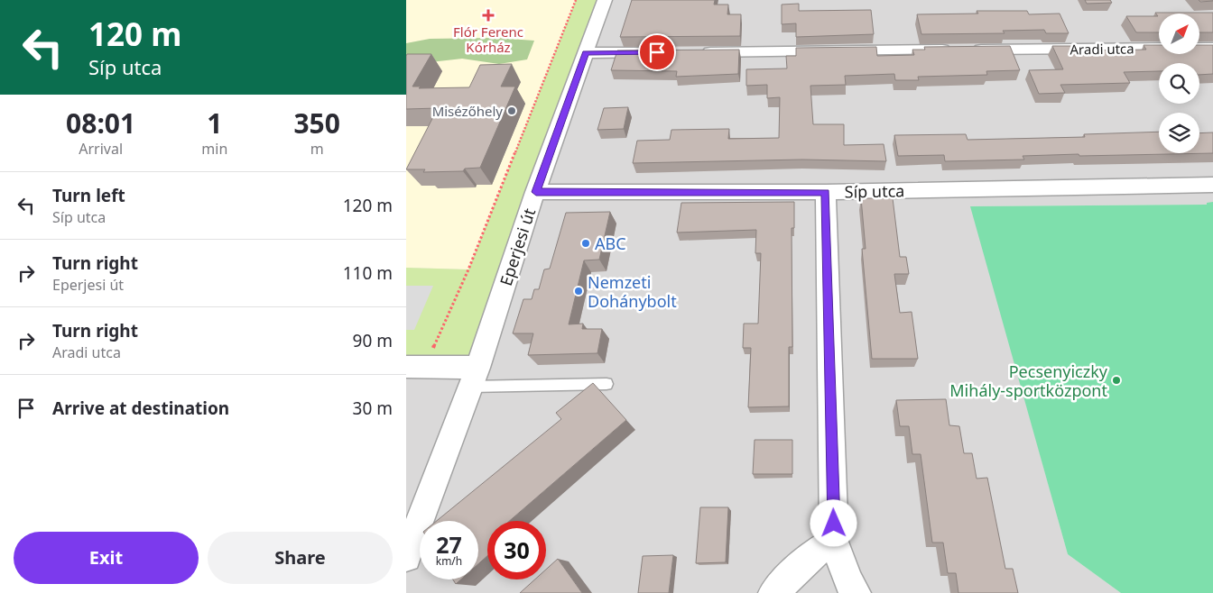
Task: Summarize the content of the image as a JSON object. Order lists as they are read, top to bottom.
{
  "streets": {
    "street": ["Aradi utca", "Síp utca", "Eperjesi út"]
  },
  "crossings": [
    ["Síp utca", "Eperjesi út"]
  ],
  "places": {
    "health": ["Flór Ferenc Kórház"],
    "other": [
      "Misézőhely",
      "ABC",
      "Nemzeti Dohánybolt",
      "Pecsenyiczky Mihály-sportközpont"
    ]
  },
  "north": "top right",
  "page": {
    "turn": ["120 m", "Síp utca"],
    "eta": [
      "08:01",
      "Arrival",
      "1",
      "min",
      "350",
      "m"
    ],
    "list": [
      {
        "name": "Turn left",
        "note": "Síp utca",
        "value": "120 m"
      },
      {
        "name": "Turn right",
        "note": "Eperjesi út",
        "value": "110 m"
      },
      {
        "name": "Turn right",
        "note": "Aradi utca",
        "value": "90 m"
      },
      {
        "name": "Arrive at destination",
        "value": "30 m"
      }
    ],
    "speed": "27 km/h",
    "limit": "30",
    "buttons": ["Exit", "Share"]
  }
}
